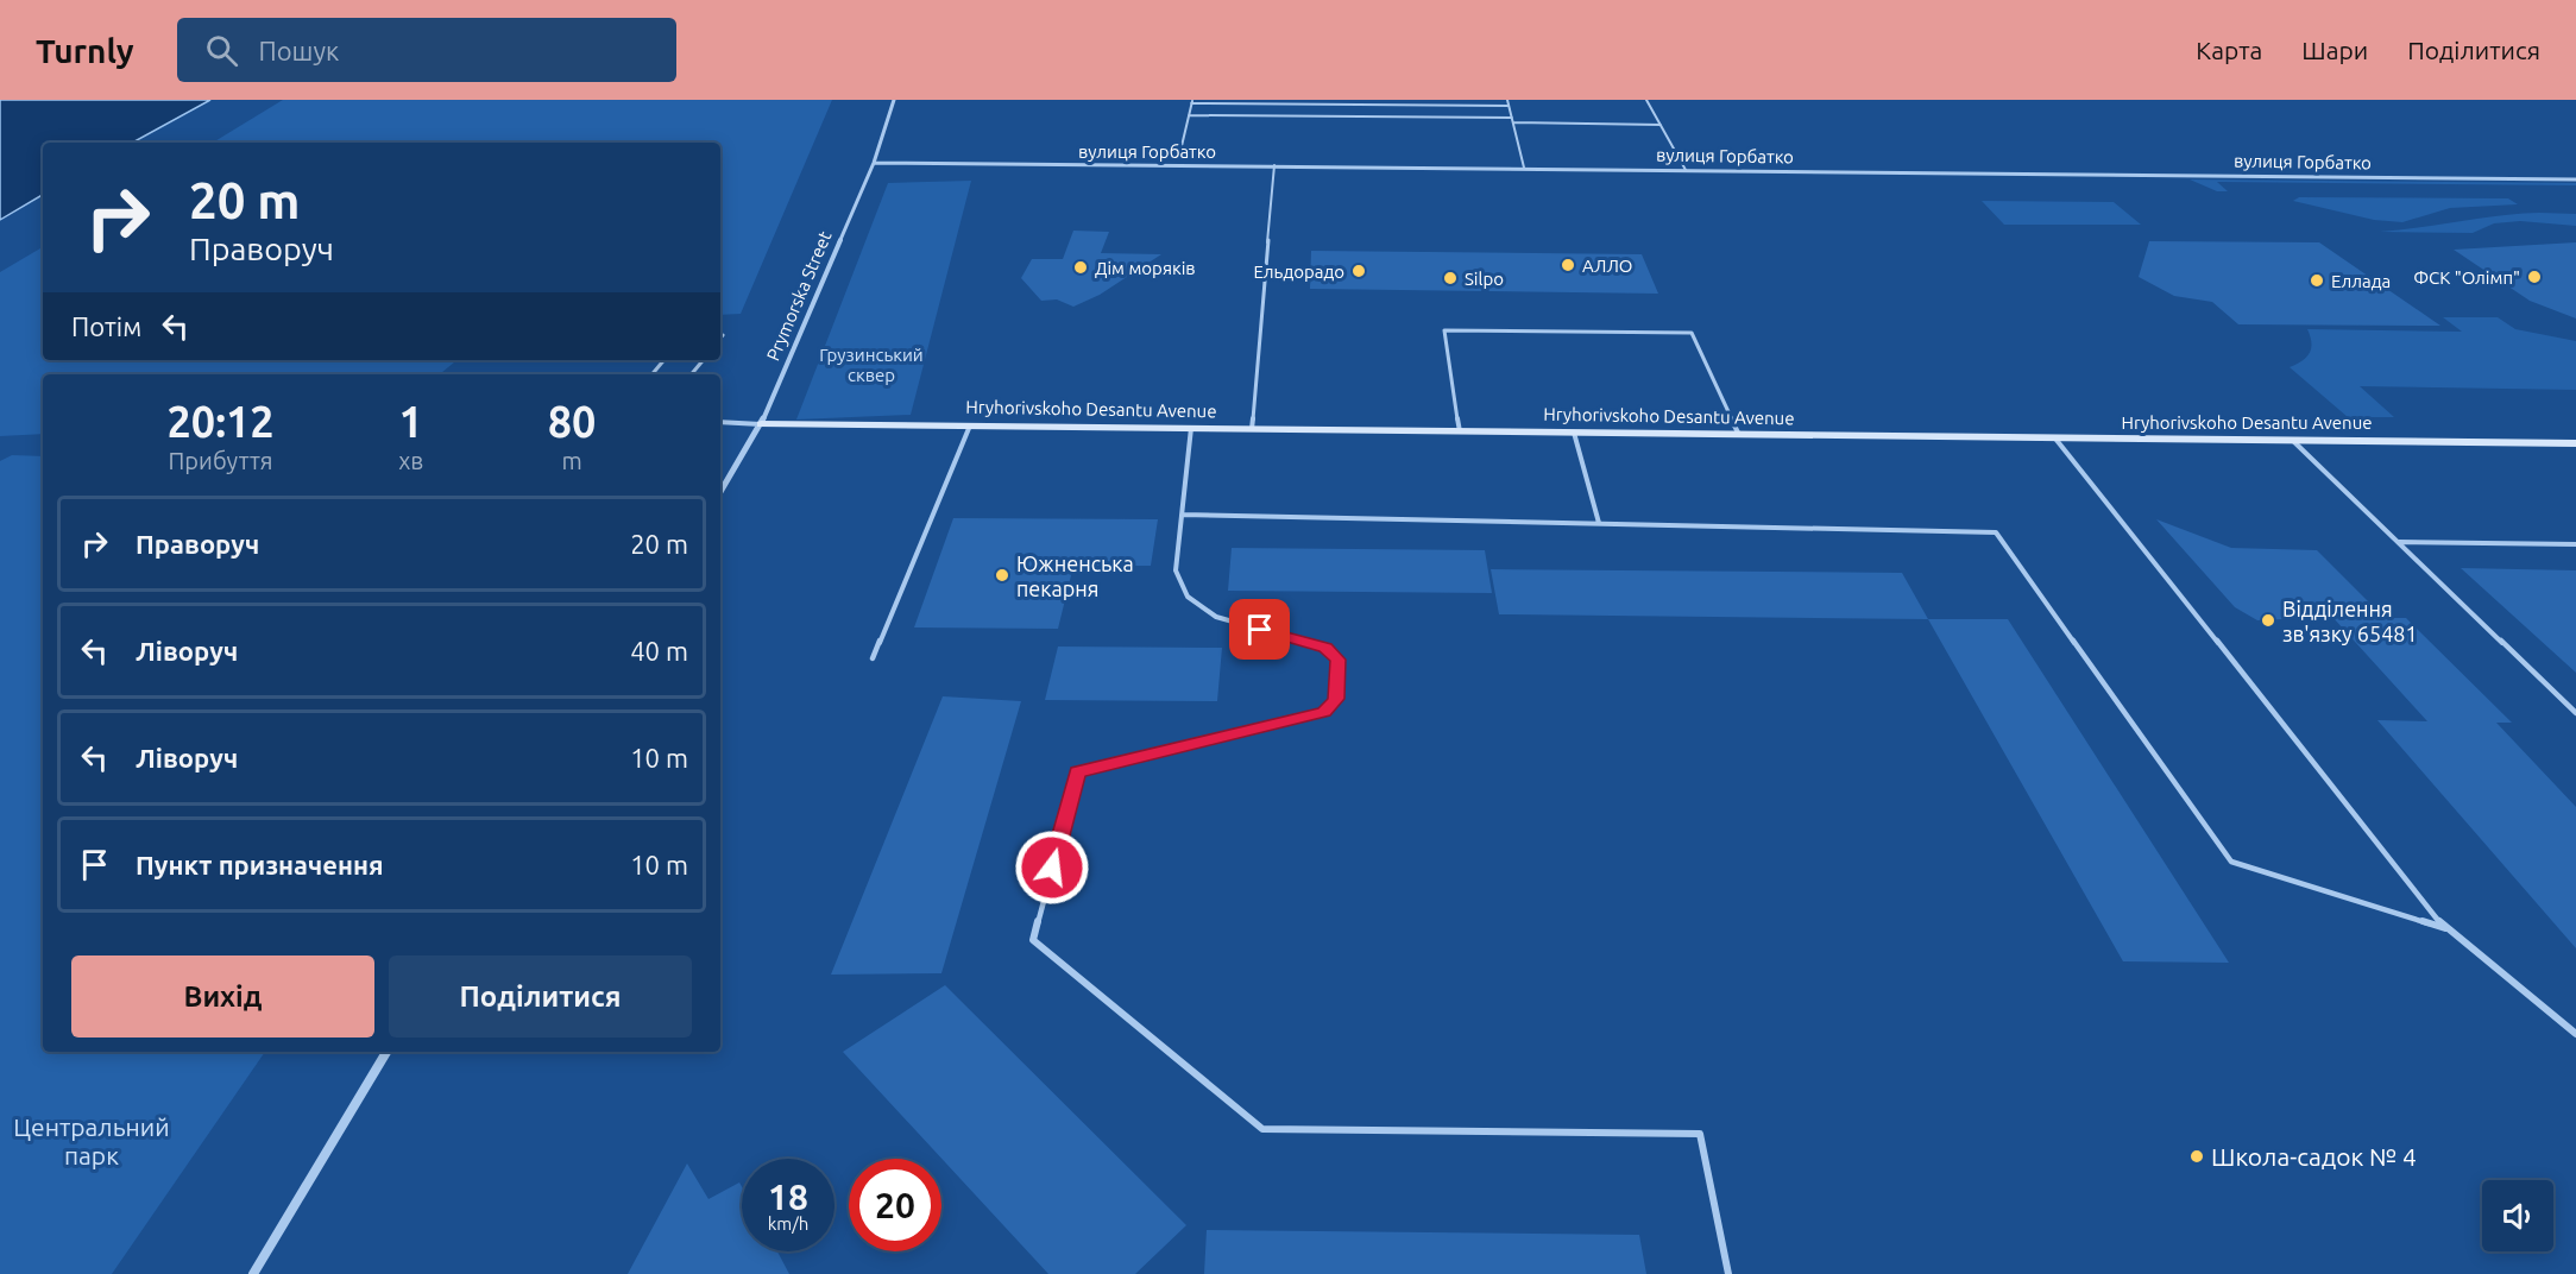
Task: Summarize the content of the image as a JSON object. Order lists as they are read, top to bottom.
{
  "streets": {
    "street": ["вулиця Горбатко", "Prymorska Street", "Hryhorivskoho Desantu Avenue"]
  },
  "crossings": [
    ["вулиця Горбатко", "Prymorska Street"],
    ["Prymorska Street", "Hryhorivskoho Desantu Avenue"]
  ],
  "parks": ["Грузинський сквер", "Центральний парк"],
  "places": [
    "АЛЛО",
    "Дім моряків",
    "Ельдорадо",
    "ФСК \"Олімп\"",
    "Silpo",
    "Еллада",
    "Южненська пекарня",
    "Відділення зв'язку 65481",
    "Школа-садок № 4"
  ],
  "page": {
    "header": "Turnly",
    "search": "Пошук",
    "nav": ["Карта", "Шари", "Поділитися"],
    "turn": ["20 m", "Праворуч"],
    "then": "Потім",
    "eta": [
      "20:12",
      "Прибуття",
      "1",
      "хв",
      "80",
      "m"
    ],
    "list": [
      {
        "name": "Праворуч",
        "value": "20 m"
      },
      {
        "name": "Ліворуч",
        "value": "40 m"
      },
      {
        "name": "Ліворуч",
        "value": "10 m"
      },
      {
        "name": "Пункт призначення",
        "value": "10 m"
      }
    ],
    "buttons": ["Вихід", "Поділитися"],
    "speed": "18 km/h",
    "limit": "20"
  }
}
